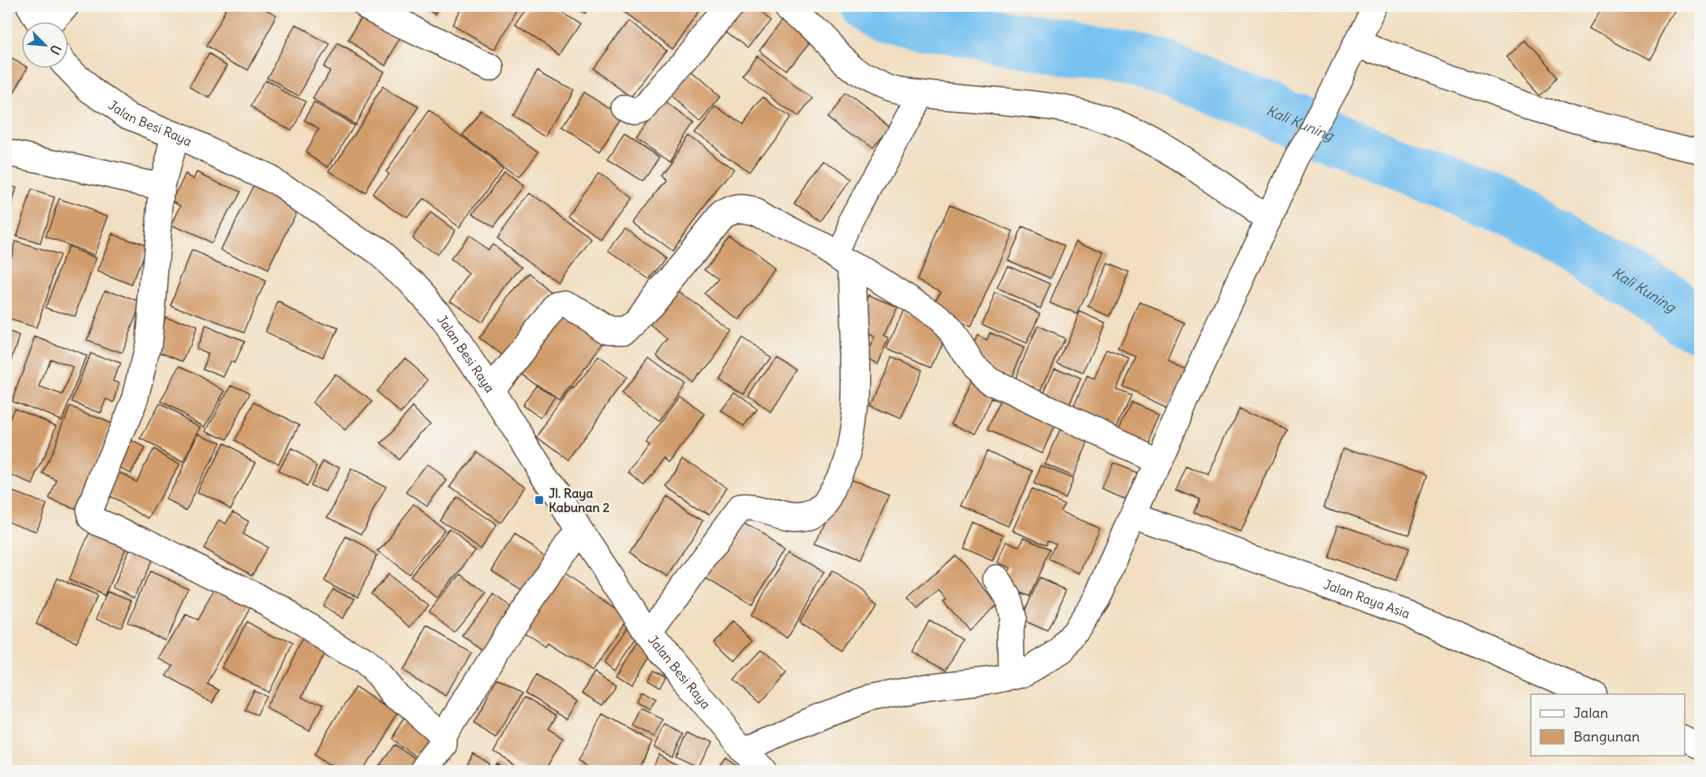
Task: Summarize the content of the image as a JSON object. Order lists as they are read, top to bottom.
{
  "streets": {
    "street": ["Jalan Besi Raya", "Jalan Raya Asia"]
  },
  "water": ["Kali Kuning"],
  "places": {
    "transit": ["Jl. Raya Kabunan 2"]
  },
  "legend": ["Jalan", "Bangunan"],
  "north": "bottom right"
}
